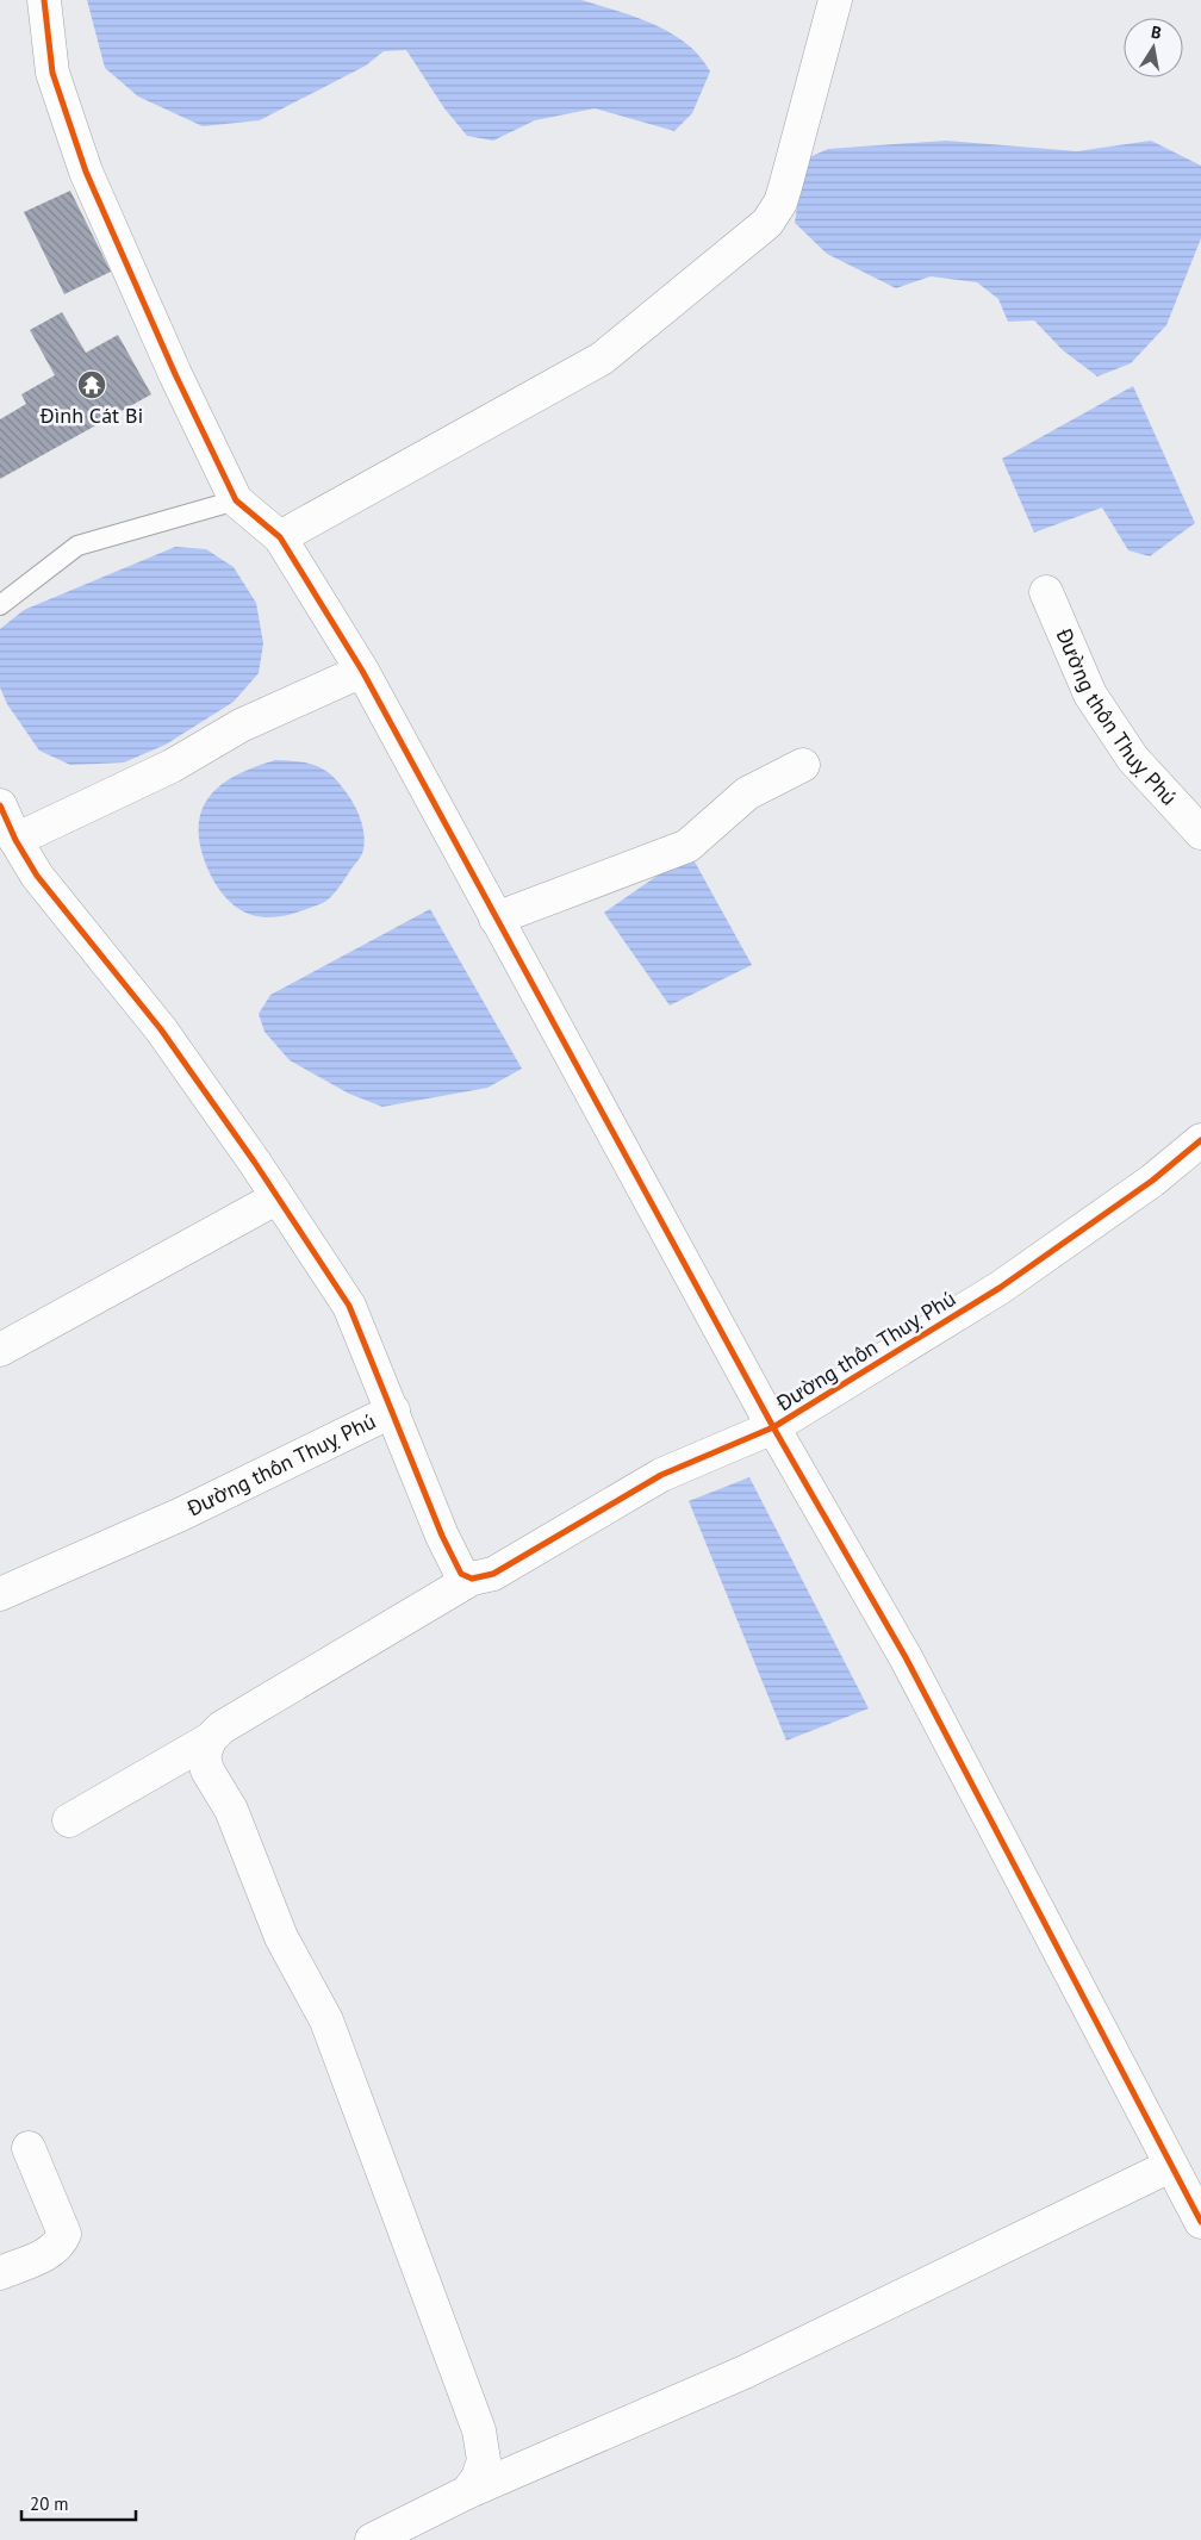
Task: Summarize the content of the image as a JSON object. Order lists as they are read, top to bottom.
{
  "streets": {
    "street": ["Đường thôn Thuỵ Phú"]
  },
  "places": {
    "temple": ["Đình Cát Bi"]
  },
  "scale_bar": "20 m",
  "north": "top"
}
